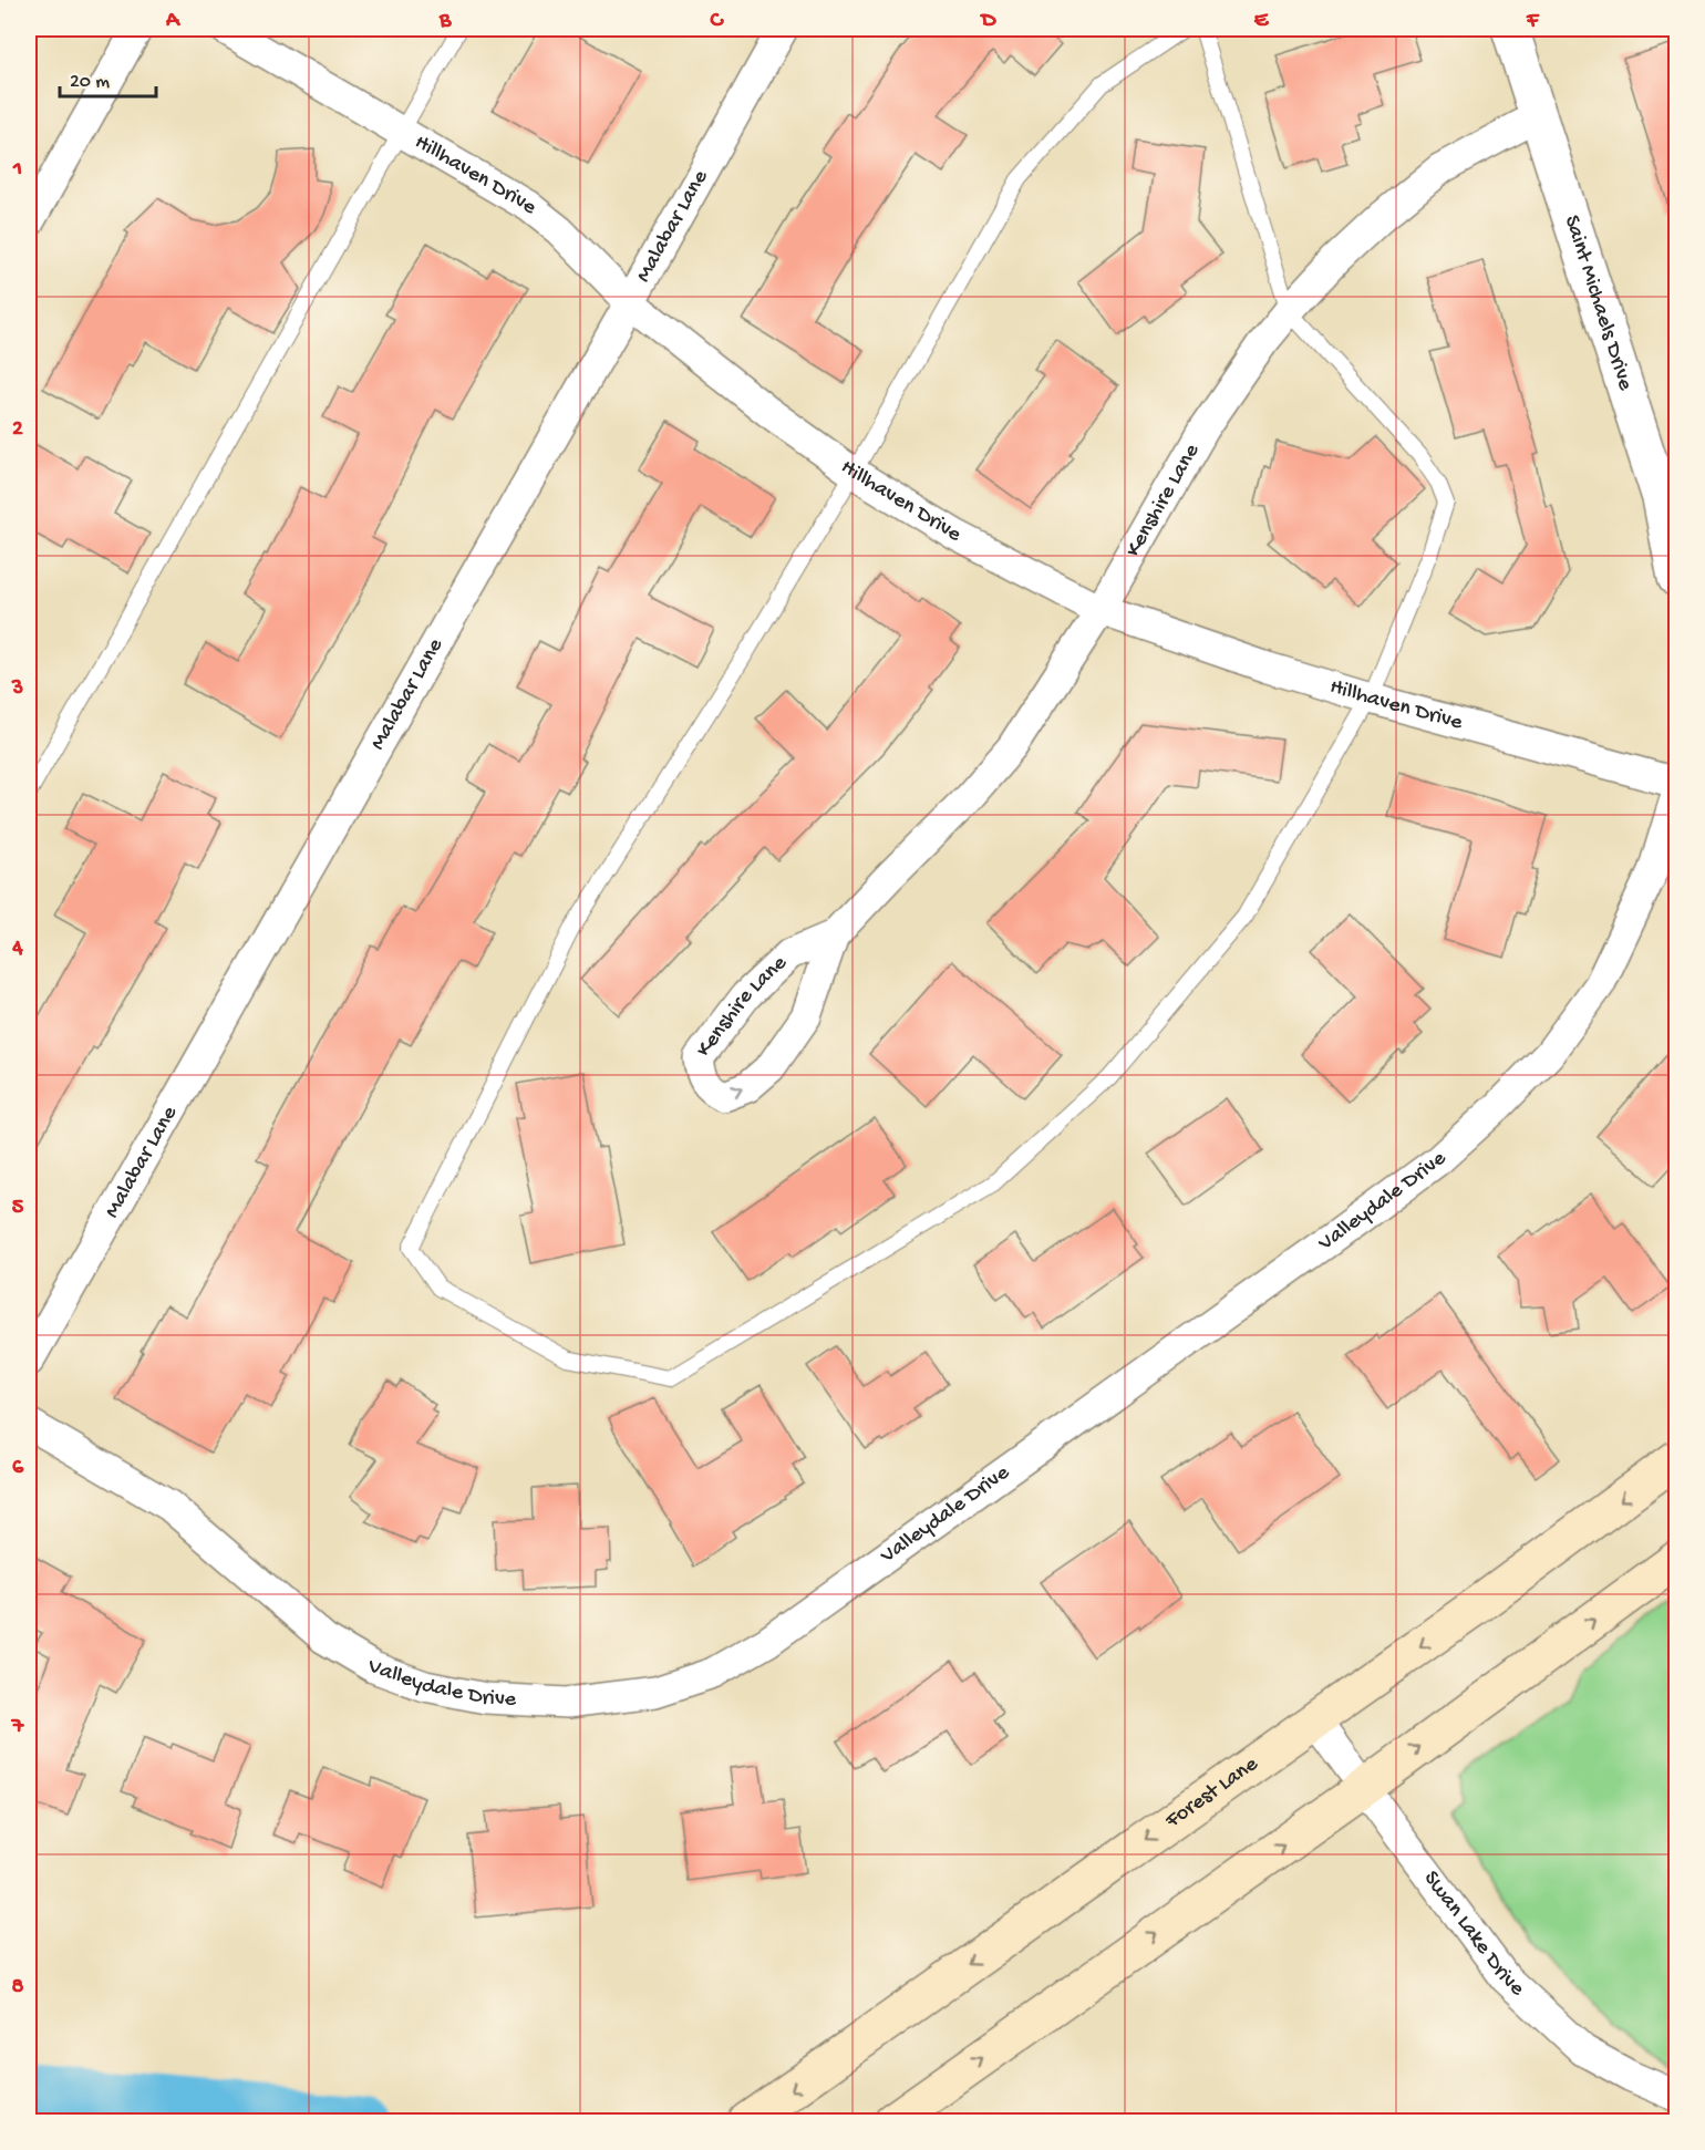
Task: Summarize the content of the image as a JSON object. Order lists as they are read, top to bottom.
{
  "streets": {
    "main road": ["Forest Lane"],
    "street": [
      "Hillhaven Drive",
      "Malabar Lane",
      "Saint Michaels Drive",
      "Kenshire Lane",
      "Valleydale Drive",
      "Swan Lake Drive"
    ]
  },
  "crossings": [
    ["Hillhaven Drive", "Malabar Lane"],
    ["Hillhaven Drive", "Kenshire Lane"],
    ["Saint Michaels Drive", "Kenshire Lane"],
    ["Forest Lane", "Swan Lake Drive"]
  ],
  "scale_bar": "20 m",
  "grid": {
    "columns": [
      "A",
      "B",
      "C",
      "D",
      "E",
      "F"
    ],
    "rows": [
      "1",
      "2",
      "3",
      "4",
      "5",
      "6",
      "7",
      "8"
    ]
  }
}
